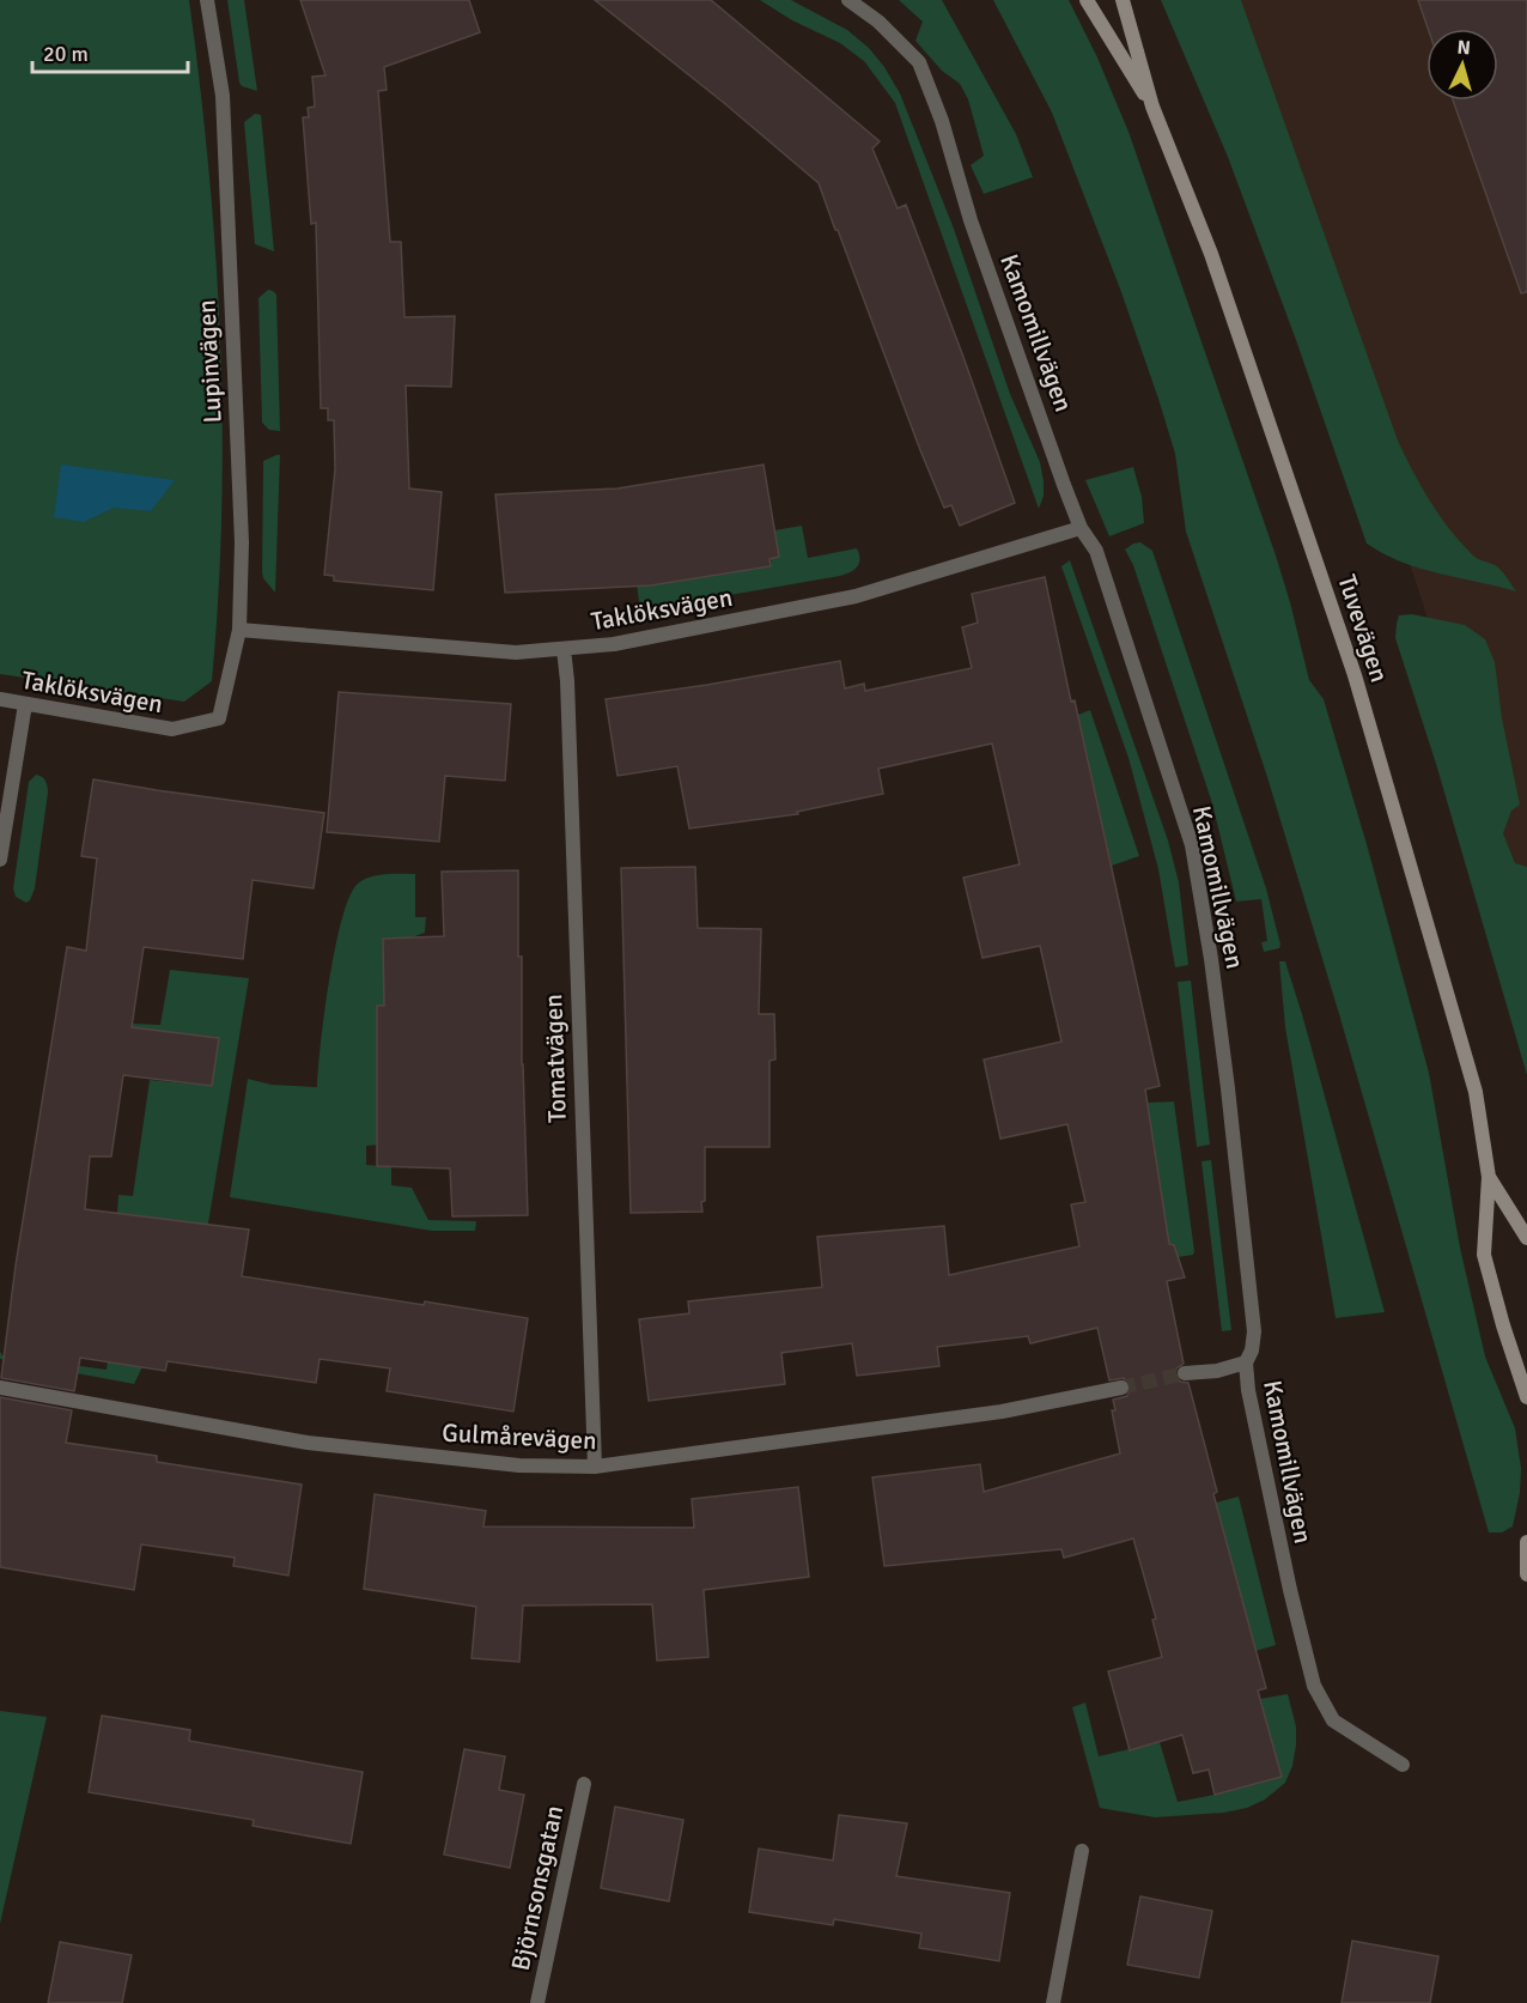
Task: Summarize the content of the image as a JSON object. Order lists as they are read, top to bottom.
{
  "streets": {
    "main road": ["Tuvevägen"],
    "street": [
      "Kamomillvägen",
      "Lupinvägen",
      "Taklöksvägen",
      "Tomatvägen",
      "Gulmårevägen",
      "Björnsonsgatan"
    ]
  },
  "crossings": [
    ["Kamomillvägen", "Taklöksvägen"],
    ["Lupinvägen", "Taklöksvägen"],
    ["Taklöksvägen", "Tomatvägen"],
    ["Tomatvägen", "Gulmårevägen"]
  ],
  "scale_bar": "20 m",
  "north": "top"
}
